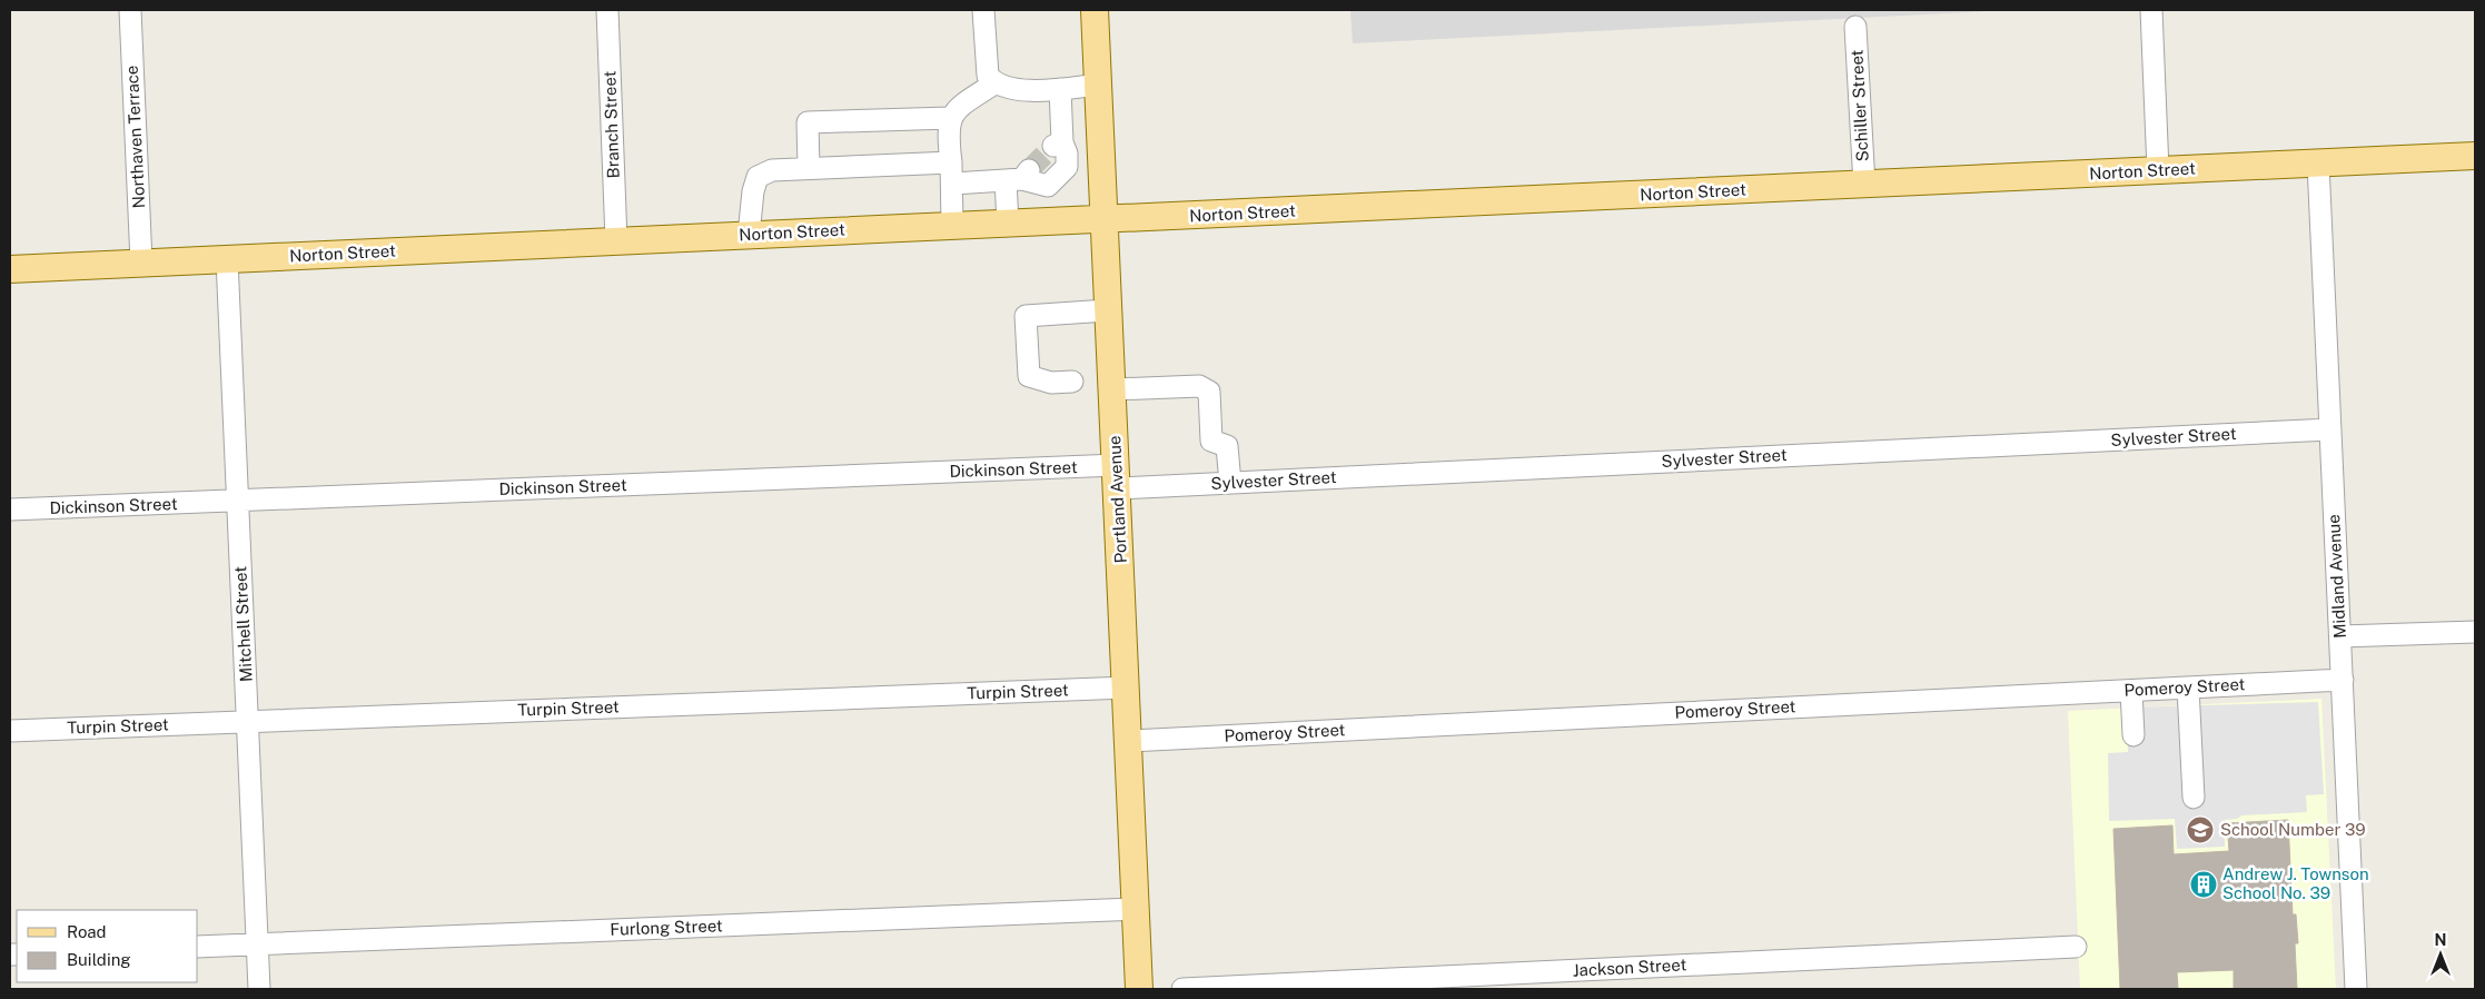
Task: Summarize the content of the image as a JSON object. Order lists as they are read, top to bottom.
{
  "streets": {
    "main road": ["Norton Street", "Portland Avenue"],
    "street": [
      "Schiller Street",
      "Branch Street",
      "Northaven Terrace",
      "Sylvester Street",
      "Dickinson Street",
      "Midland Avenue",
      "Mitchell Street",
      "Pomeroy Street",
      "Turpin Street",
      "Furlong Street",
      "Jackson Street"
    ]
  },
  "crossings": [
    ["Schiller Street", "Norton Street"],
    ["Branch Street", "Norton Street"],
    ["Northaven Terrace", "Norton Street"],
    ["Norton Street", "Portland Avenue"],
    ["Norton Street", "Midland Avenue"],
    ["Norton Street", "Mitchell Street"],
    ["Sylvester Street", "Dickinson Street"],
    ["Sylvester Street", "Portland Avenue"],
    ["Sylvester Street", "Midland Avenue"],
    ["Dickinson Street", "Portland Avenue"],
    ["Dickinson Street", "Mitchell Street"],
    ["Portland Avenue", "Pomeroy Street"],
    ["Portland Avenue", "Turpin Street"],
    ["Portland Avenue", "Furlong Street"],
    ["Midland Avenue", "Pomeroy Street"],
    ["Mitchell Street", "Turpin Street"],
    ["Mitchell Street", "Furlong Street"]
  ],
  "places": {
    "school or university": ["School Number 39"],
    "building": ["Andrew J. Townson School No. 39"]
  },
  "legend": ["Road", "Building"],
  "north": "top"
}
